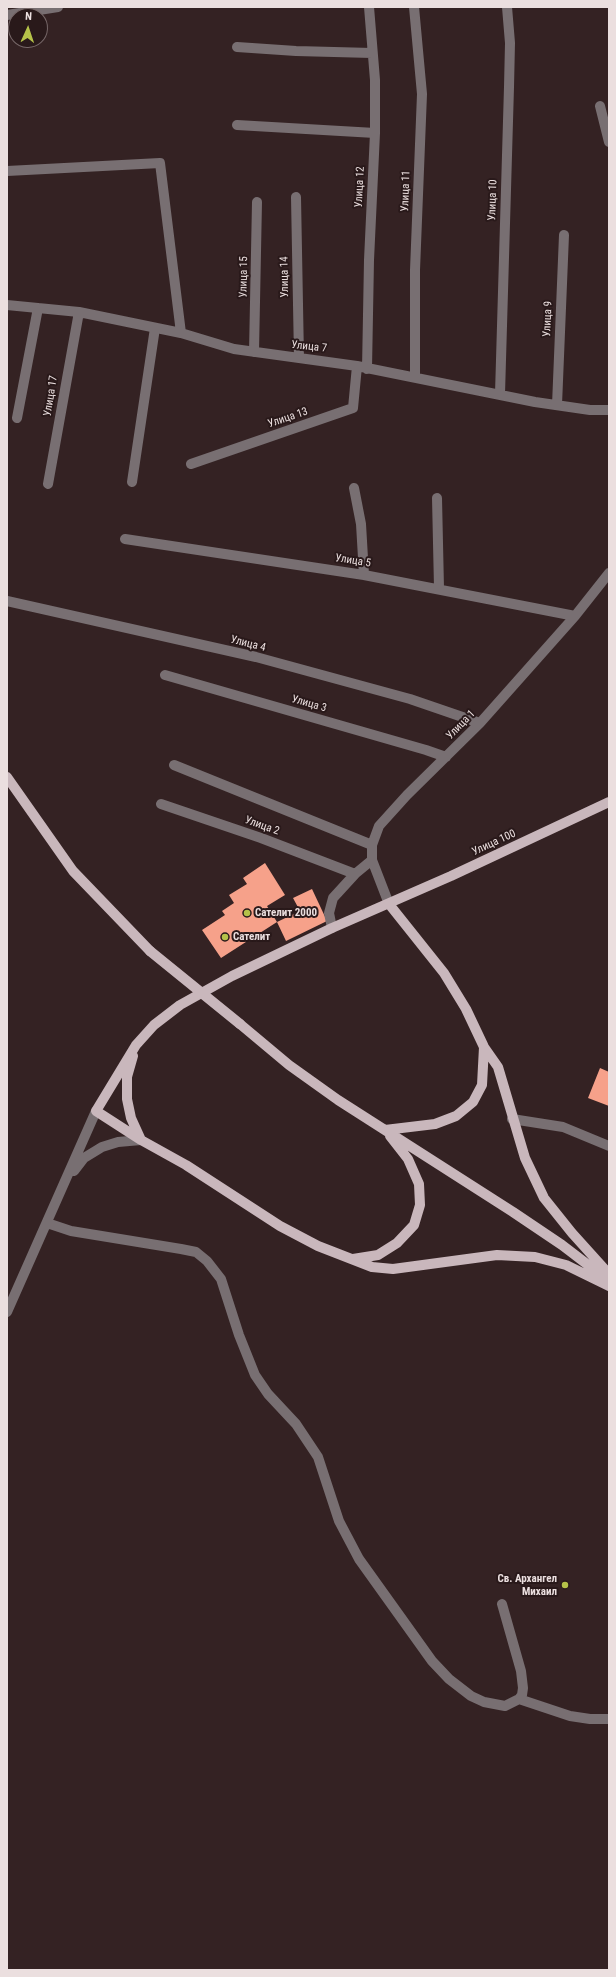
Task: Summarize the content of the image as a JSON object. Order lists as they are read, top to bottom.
{
  "streets": {
    "main road": ["Улица 100"],
    "street": [
      "Улица 12",
      "Улица 11",
      "Улица 10",
      "Улица 15",
      "Улица 14",
      "Улица 9",
      "Улица 7",
      "Улица 17",
      "Улица 13",
      "Улица 5",
      "Улица 4",
      "Улица 3",
      "Улица 1",
      "Улица 2"
    ]
  },
  "crossings": [
    ["Улица 12", "Улица 7"],
    ["Улица 12", "Улица 13"],
    ["Улица 11", "Улица 7"],
    ["Улица 10", "Улица 7"],
    ["Улица 15", "Улица 7"],
    ["Улица 14", "Улица 7"],
    ["Улица 9", "Улица 7"],
    ["Улица 7", "Улица 17"],
    ["Улица 7", "Улица 13"],
    ["Улица 5", "Улица 1"],
    ["Улица 4", "Улица 1"],
    ["Улица 3", "Улица 1"],
    ["Улица 1", "Улица 100"]
  ],
  "places": ["Сателит 2000", "Сателит", "Св. Архангел Михаил"],
  "north": "top"
}
